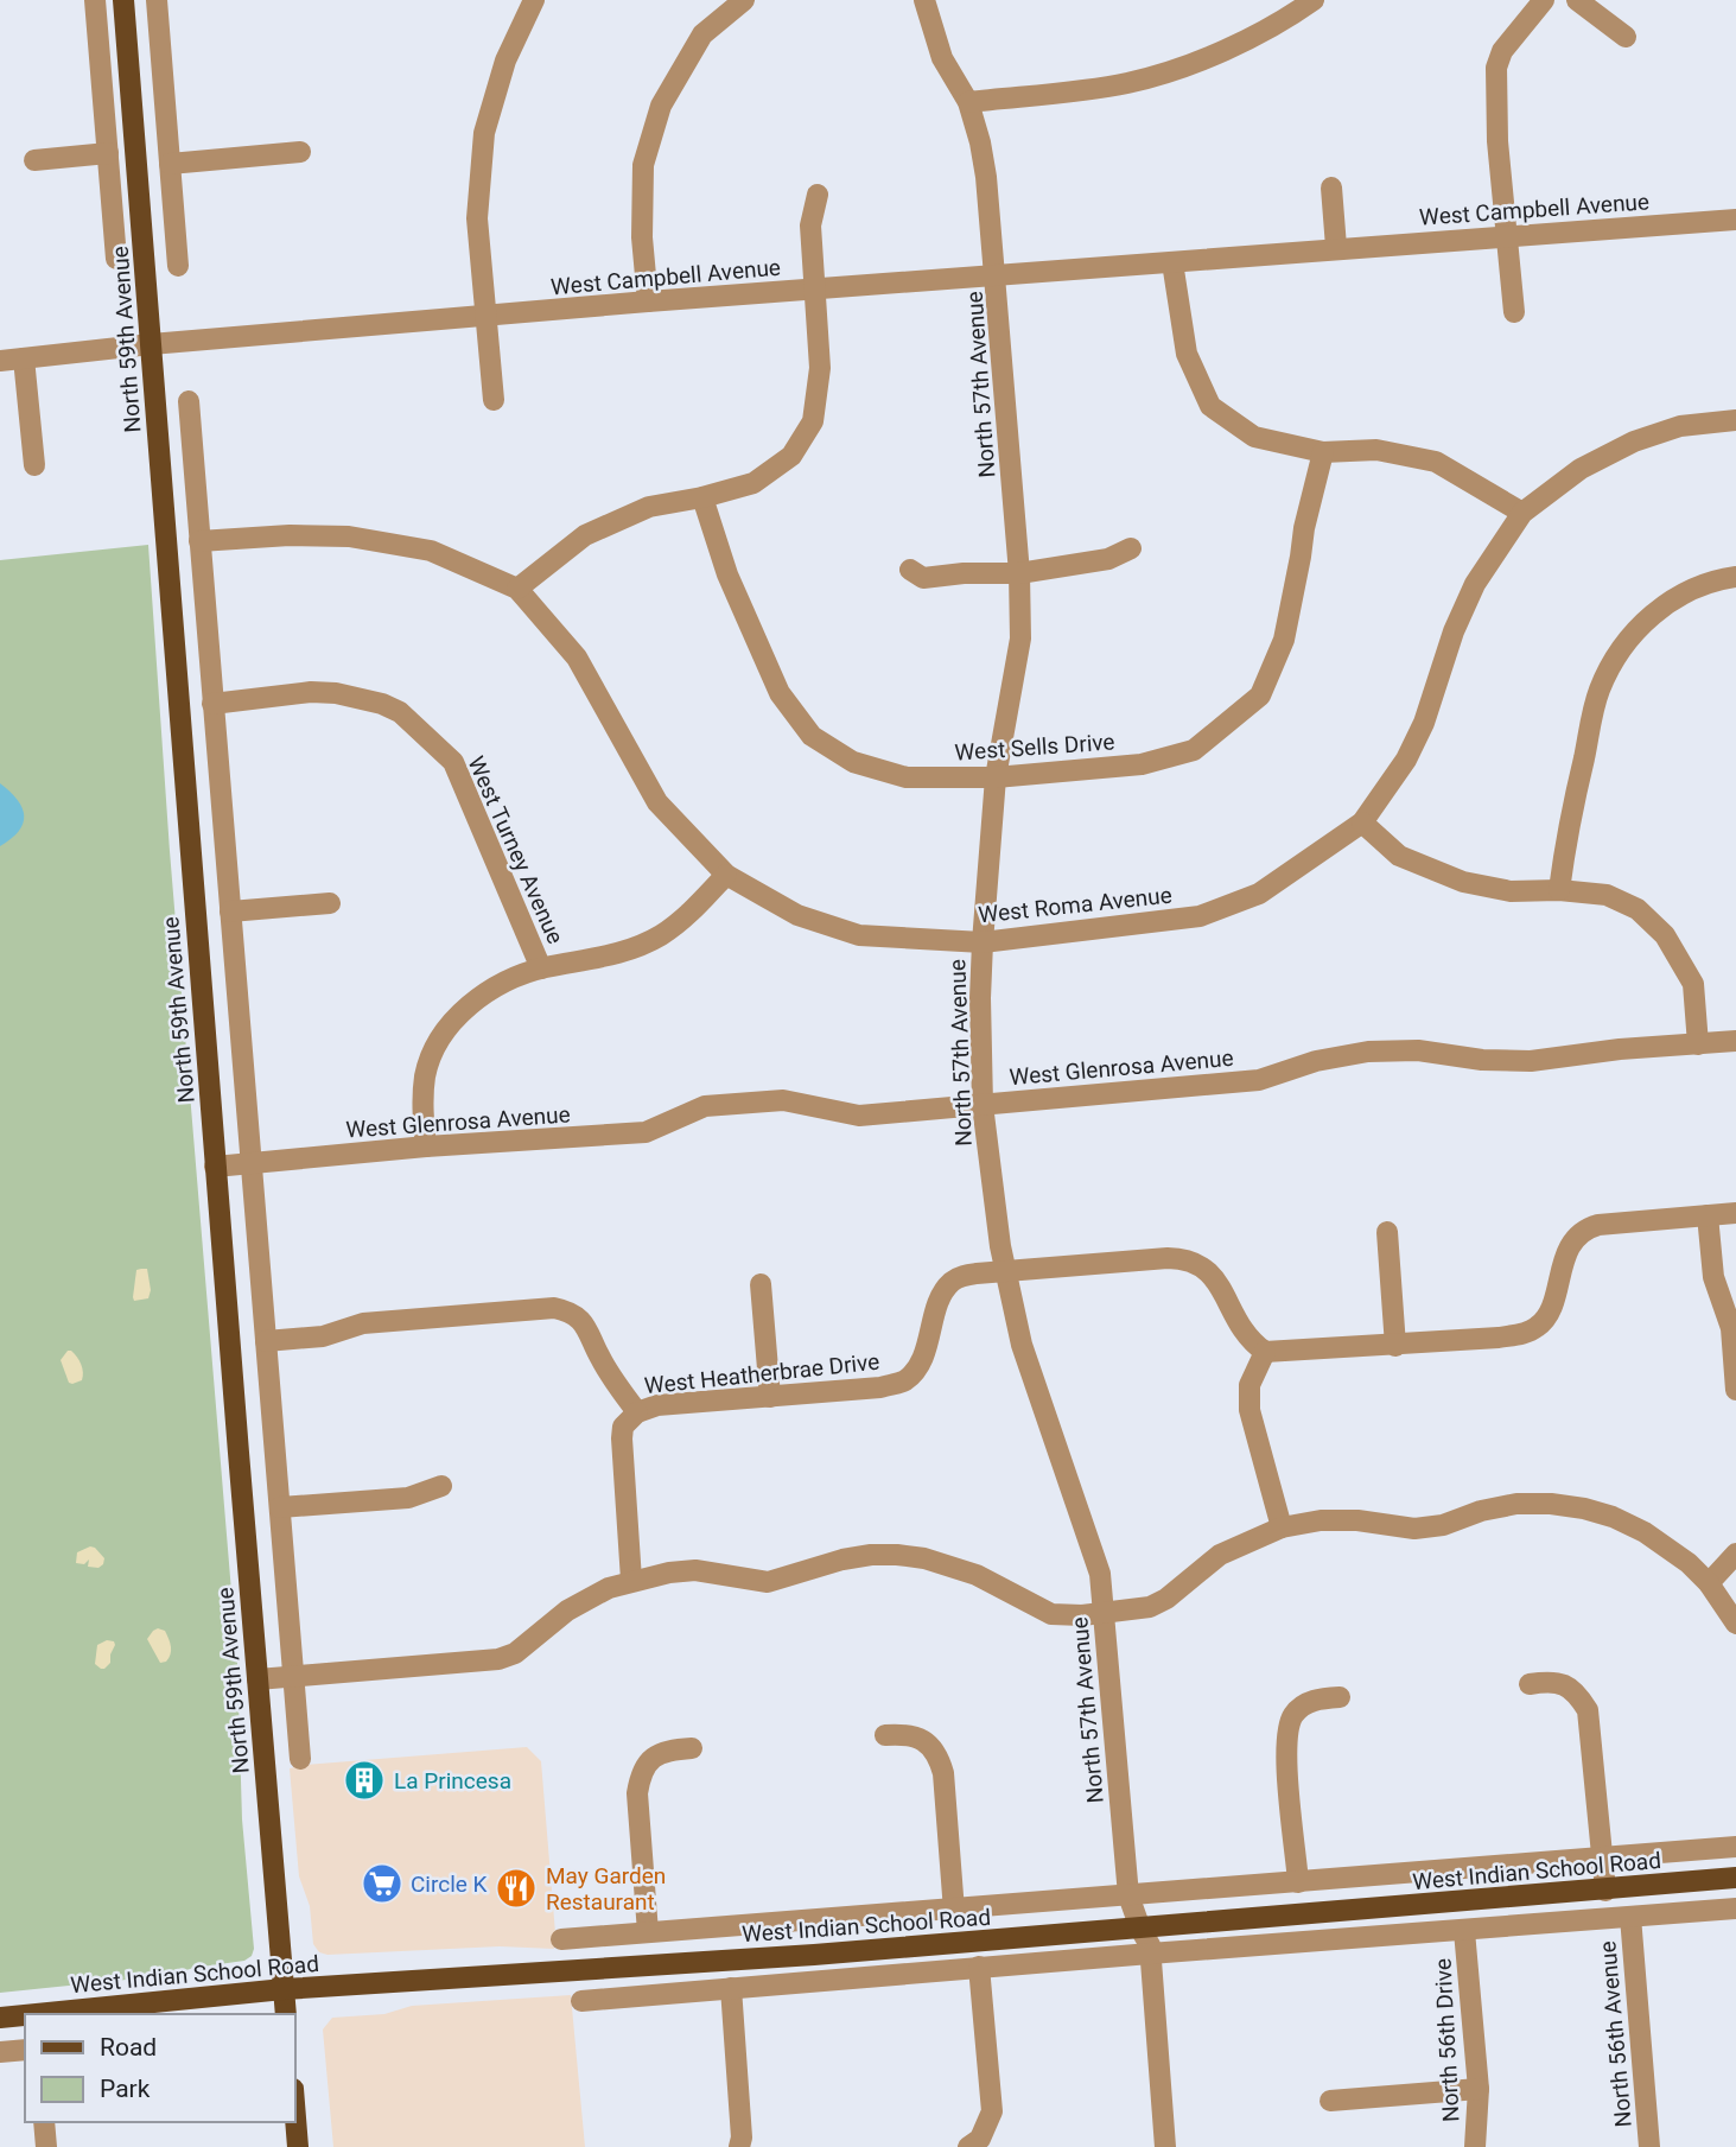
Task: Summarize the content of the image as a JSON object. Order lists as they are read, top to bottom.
{
  "streets": {
    "main road": ["North 59th Avenue", "West Indian School Road"],
    "street": [
      "West Campbell Avenue",
      "North 57th Avenue",
      "West Sells Drive",
      "West Turney Avenue",
      "West Roma Avenue",
      "West Glenrosa Avenue",
      "West Heatherbrae Drive",
      "North 56th Avenue",
      "North 56th Drive"
    ]
  },
  "crossings": [
    ["West Campbell Avenue", "North 59th Avenue"],
    ["West Campbell Avenue", "North 57th Avenue"],
    ["North 59th Avenue", "West Glenrosa Avenue"],
    ["North 59th Avenue", "West Indian School Road"],
    ["North 57th Avenue", "West Sells Drive"],
    ["North 57th Avenue", "West Roma Avenue"],
    ["North 57th Avenue", "West Glenrosa Avenue"],
    ["North 57th Avenue", "West Heatherbrae Drive"],
    ["North 57th Avenue", "West Indian School Road"]
  ],
  "places": {
    "building": ["La Princesa"],
    "supermarket": ["Circle K"],
    "restaurant": ["May Garden Restaurant"]
  },
  "legend": ["Road", "Park"]
}
